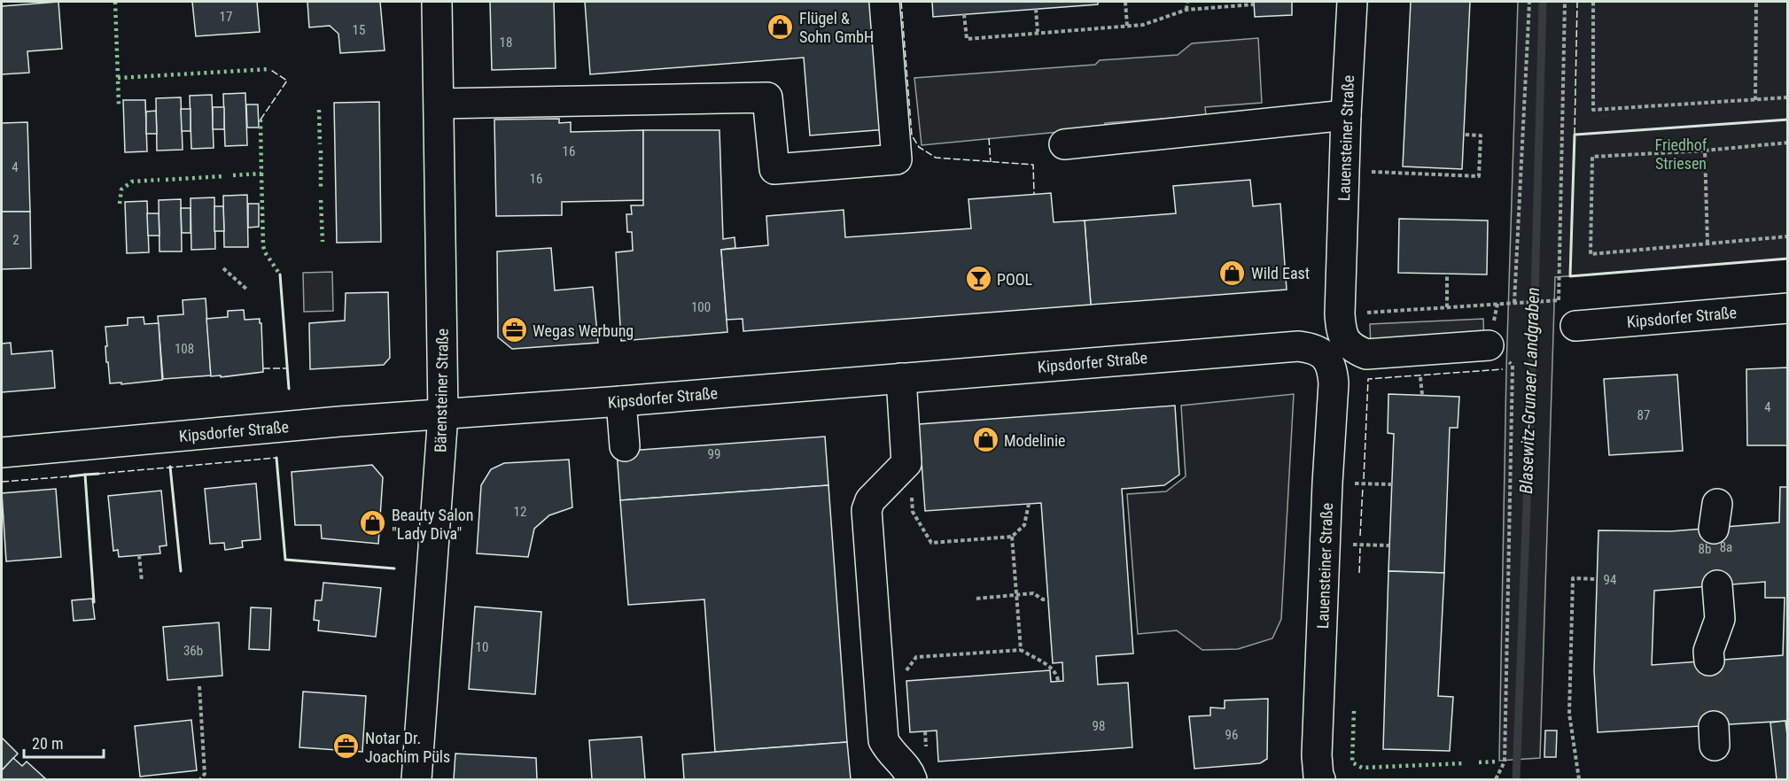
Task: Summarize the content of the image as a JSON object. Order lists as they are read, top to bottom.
{
  "streets": {
    "street": ["Lauensteiner Straße", "Kipsdorfer Straße", "Bärensteiner Straße"]
  },
  "crossings": [
    ["Lauensteiner Straße", "Kipsdorfer Straße"],
    ["Kipsdorfer Straße", "Bärensteiner Straße"]
  ],
  "water": ["Blasewitz‐Grunaer Landgraben"],
  "parks": ["Friedhof Striesen"],
  "places": {
    "shop": [
      "Flügel & Sohn GmbH",
      "Wild East",
      "Modelinie",
      "Beauty Salon \"Lady Diva\""
    ],
    "bar": ["POOL"],
    "office": ["Wegas Werbung", "Notar Dr. Joachim Püls"]
  },
  "house_numbers": [
    "17",
    "15",
    "18",
    "16",
    "4",
    "16",
    "2",
    "100",
    "108",
    "4",
    "87",
    "99",
    "12",
    "8a",
    "8b",
    "94",
    "10",
    "36b",
    "98",
    "96"
  ],
  "scale_bar": "20 m"
}
